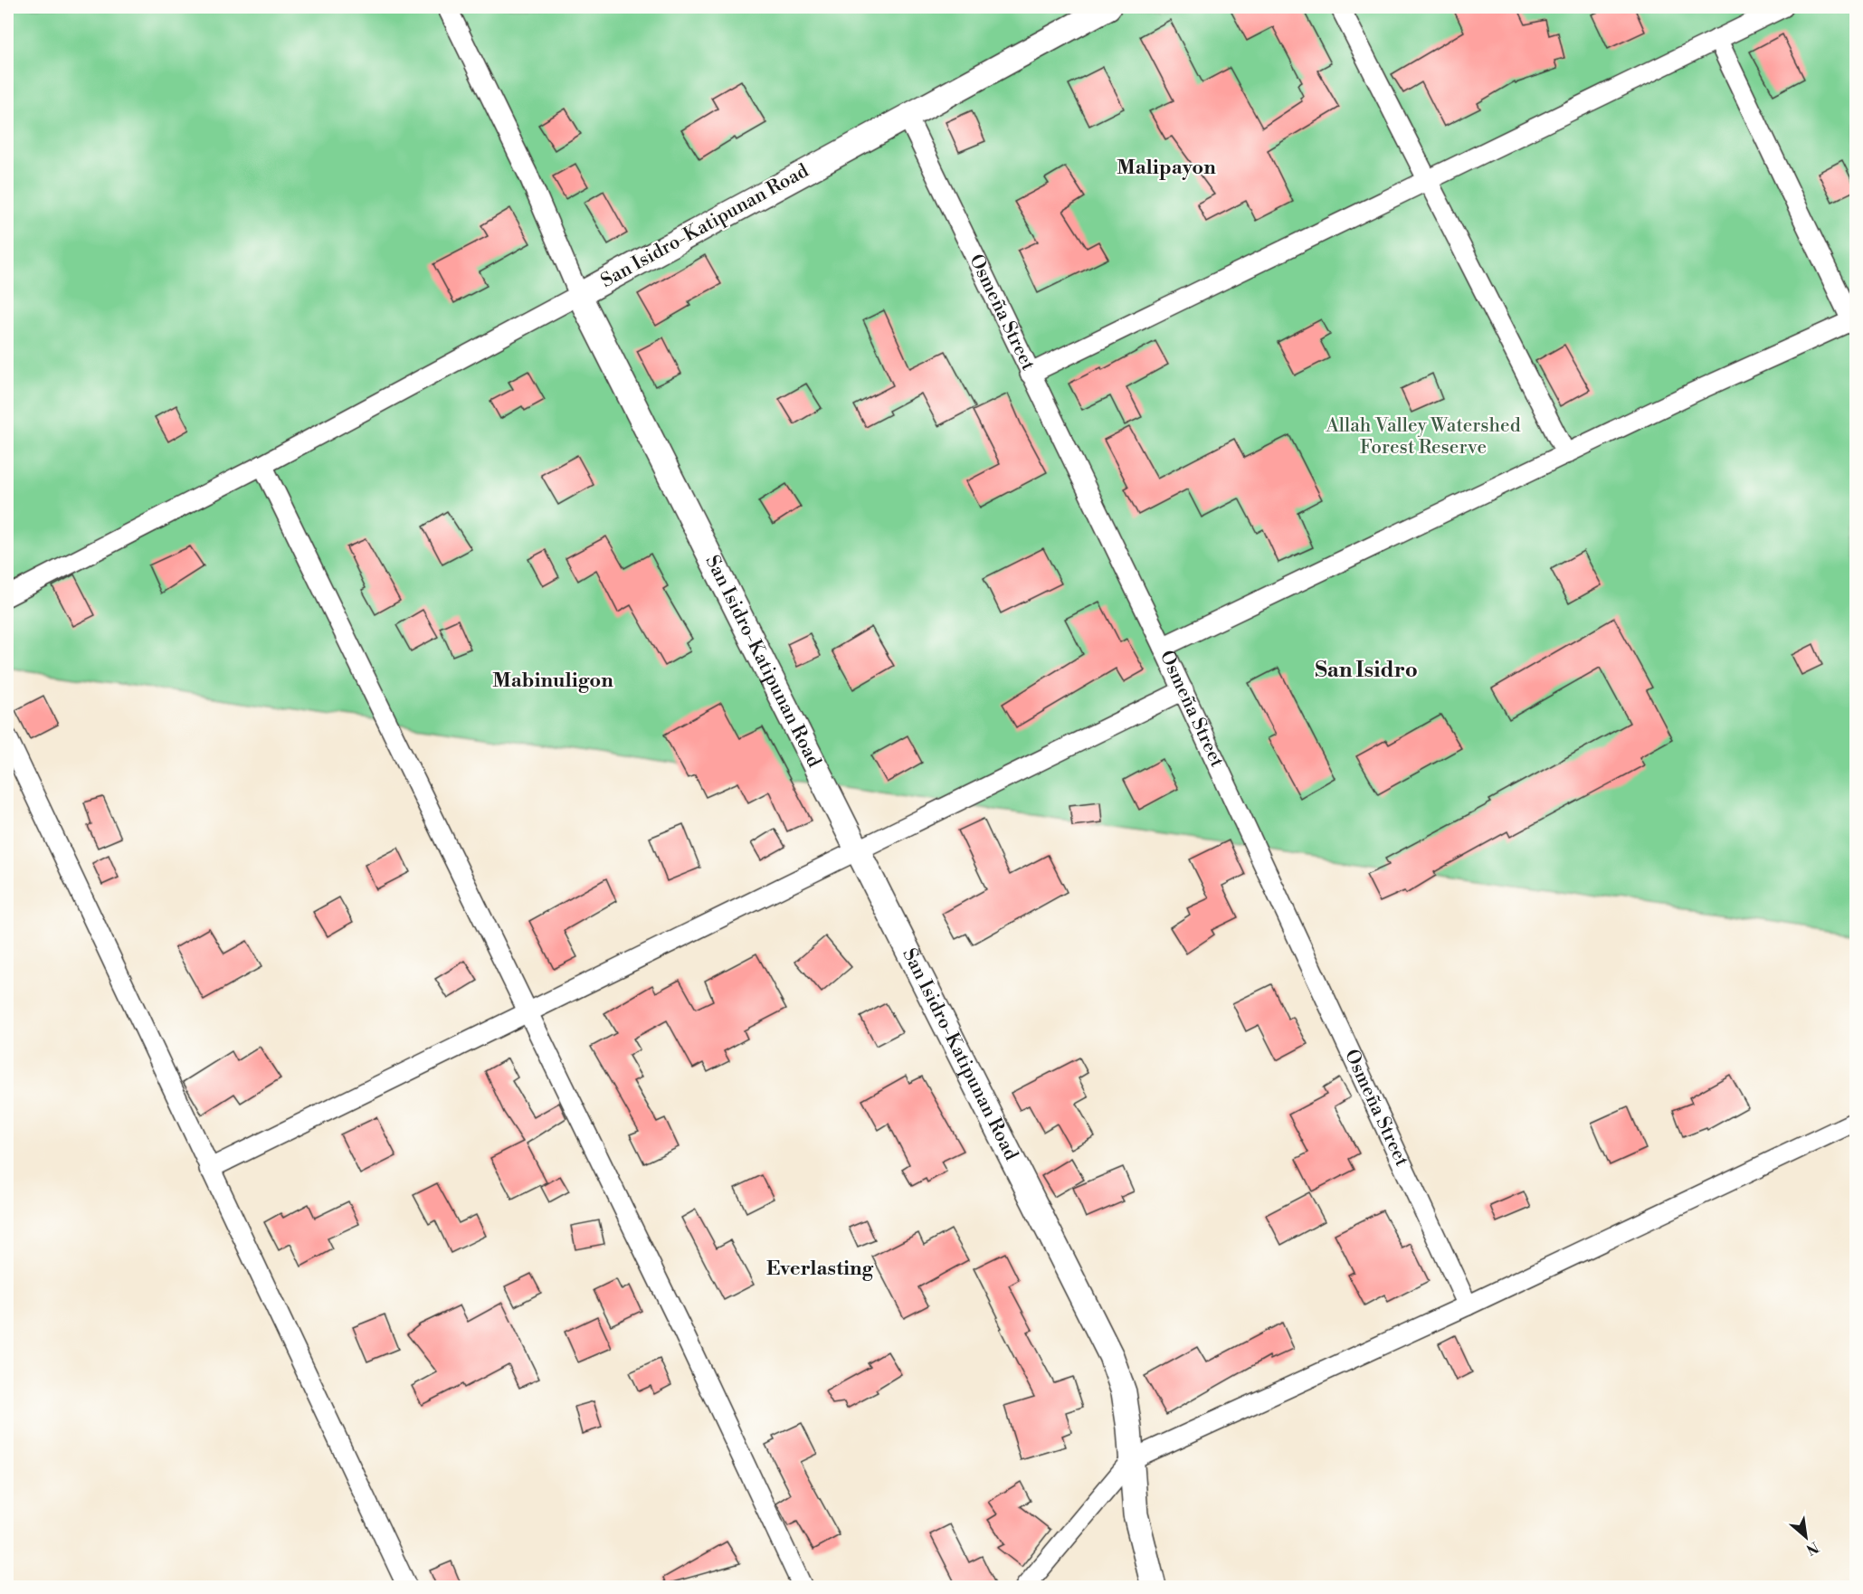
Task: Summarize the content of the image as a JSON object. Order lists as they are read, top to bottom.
{
  "streets": {
    "street": ["San Isidro-Katipunan Road", "Osmeña Street"]
  },
  "crossings": [
    ["San Isidro-Katipunan Road", "Osmeña Street"]
  ],
  "districts": [
    "Malipayon",
    "San Isidro",
    "Mabinuligon",
    "Everlasting"
  ],
  "parks": ["Allah Valley Watershed Forest Reserve"],
  "north": "bottom right"
}
